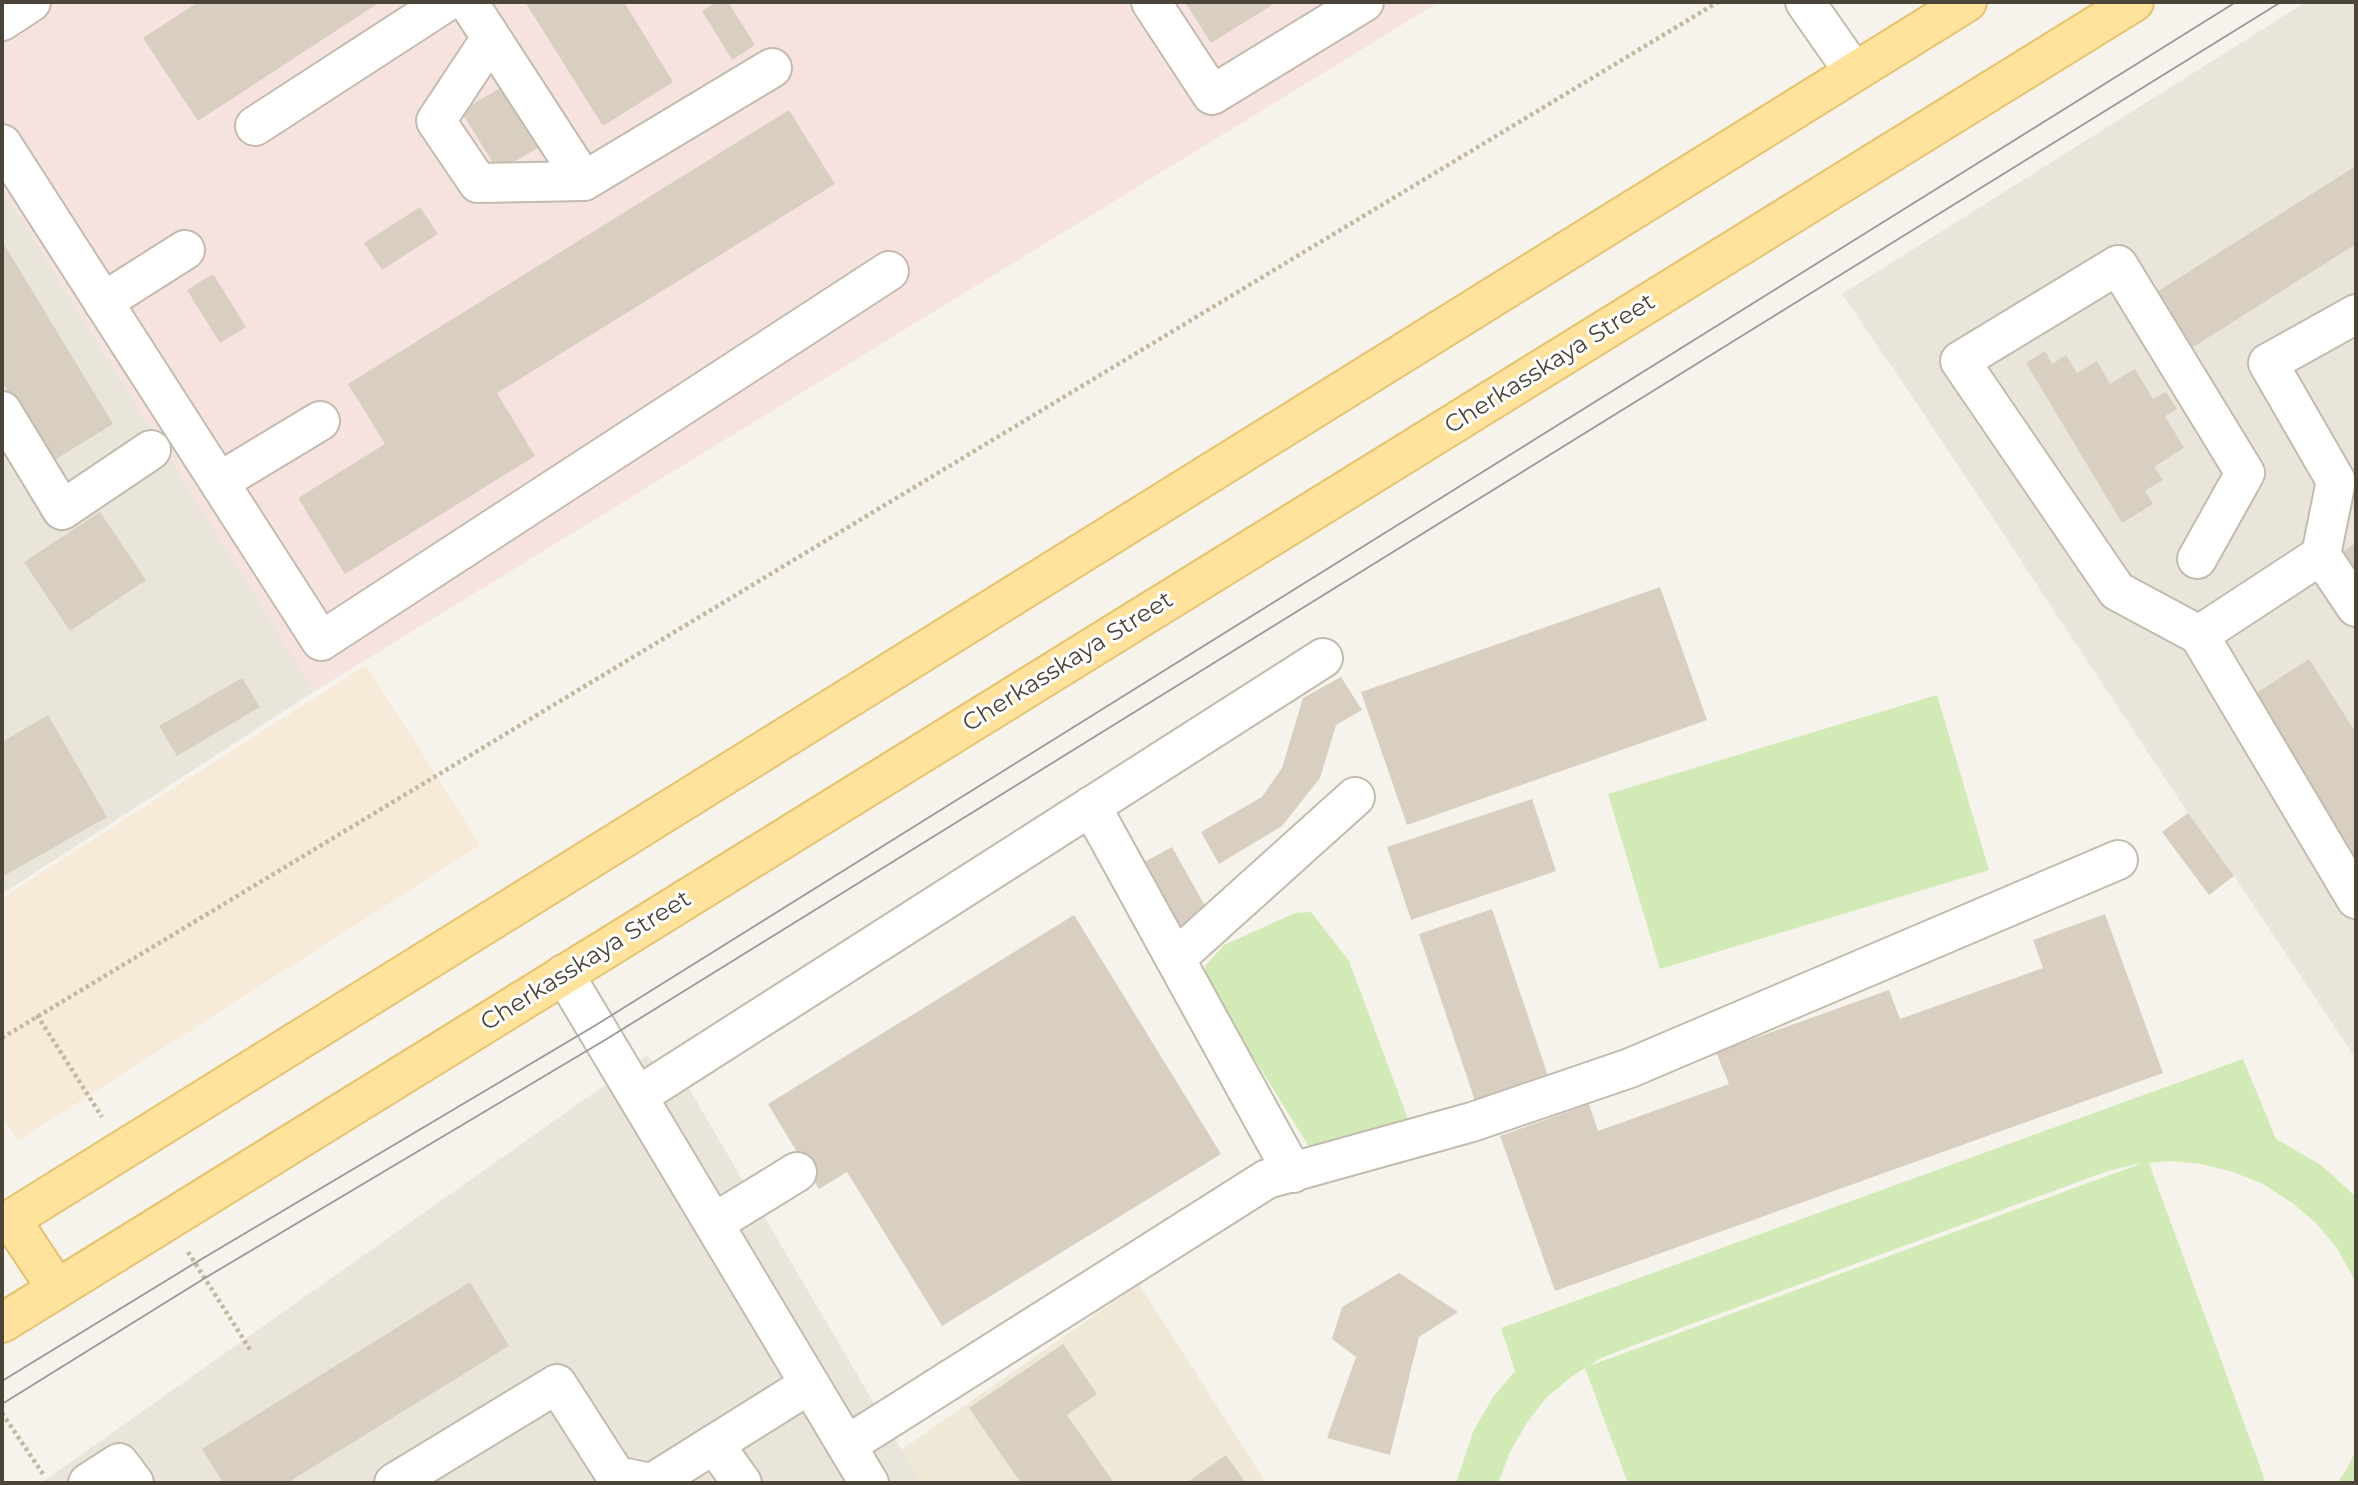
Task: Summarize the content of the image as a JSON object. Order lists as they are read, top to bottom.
{
  "streets": {
    "main road": ["Cherkasskaya Street"]
  }
}
